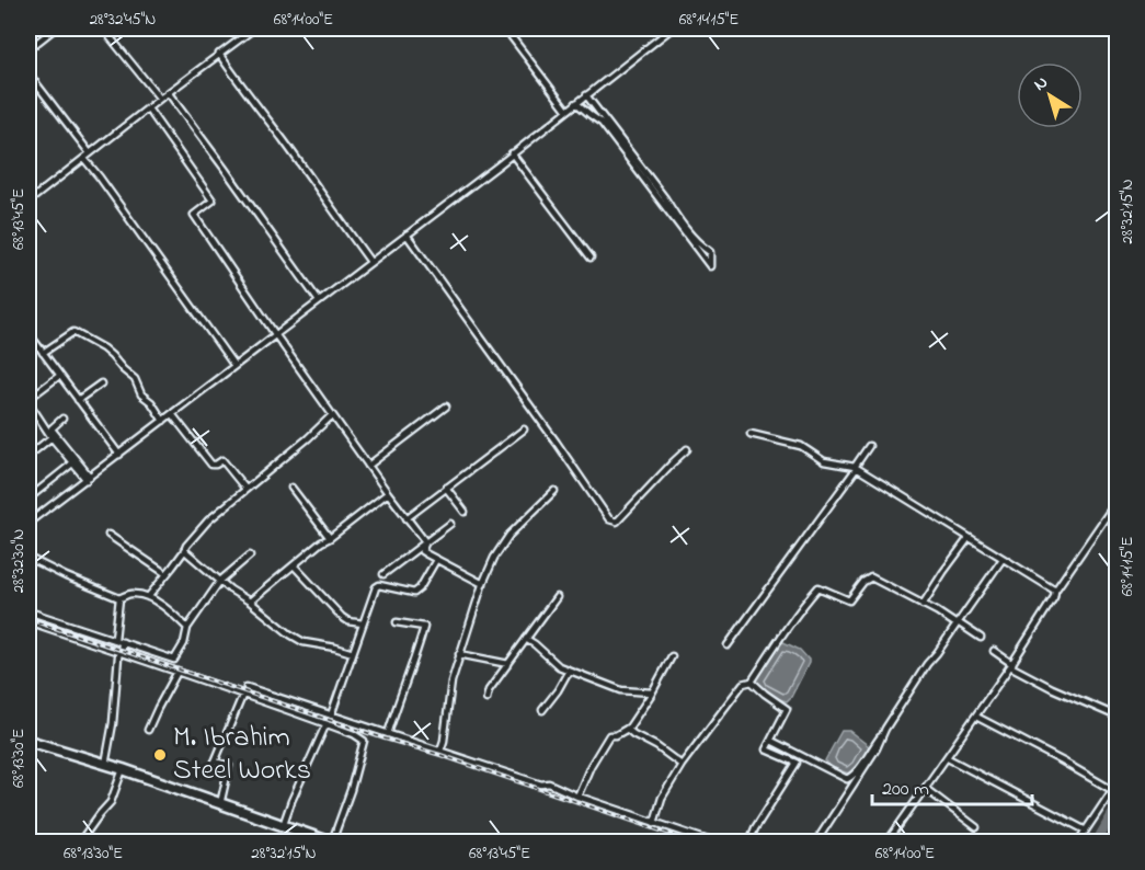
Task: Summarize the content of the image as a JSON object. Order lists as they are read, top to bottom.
{
  "places": ["M. Ibrahim Steel Works"],
  "scale_bar": "200 m",
  "north": "top left",
  "coordinates": [
    "28°32'45\"N",
    "68°14'00\"E",
    "68°14'15\"E",
    "28°32'15\"N",
    "68°13'45\"E",
    "28°32'30\"N",
    "68°13'30\"E"
  ]
}
